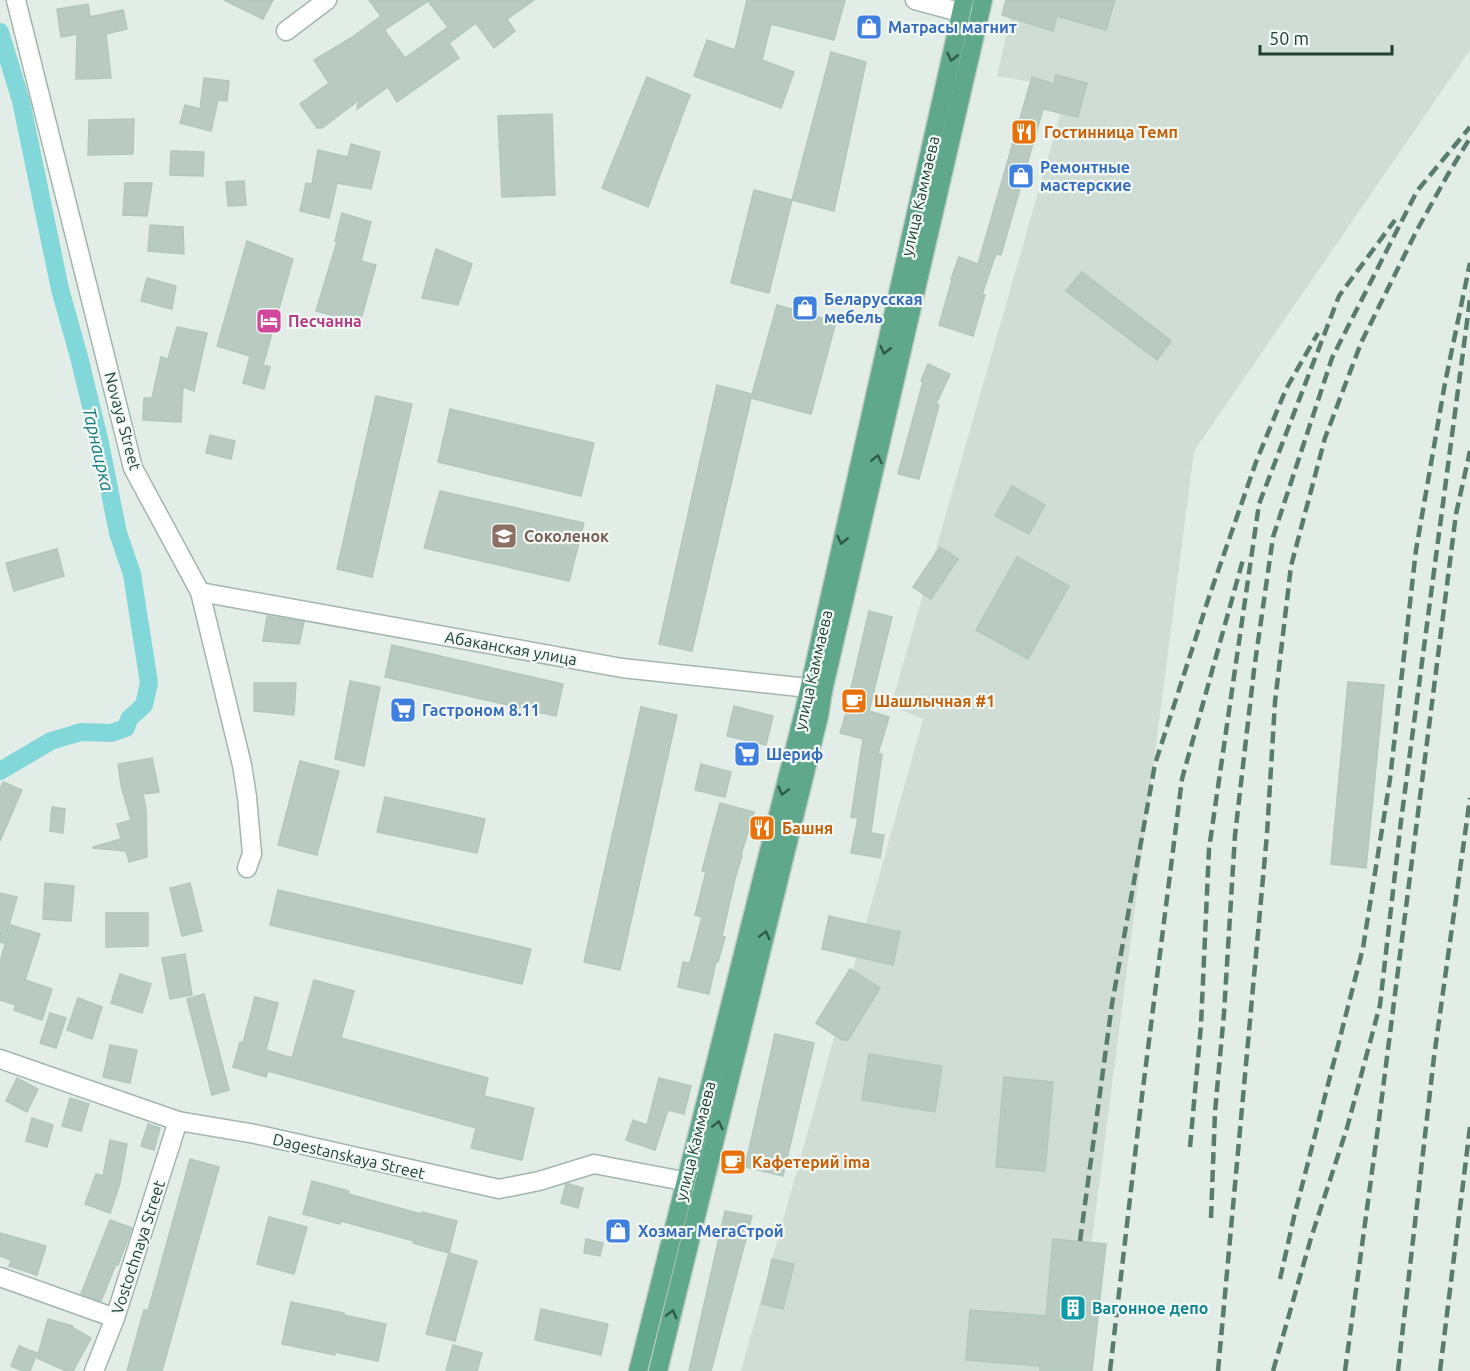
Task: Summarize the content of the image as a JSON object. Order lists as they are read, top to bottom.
{
  "streets": {
    "main road": ["улица Каммаева"],
    "street": [
      "Novaya Street",
      "Абаканская улица",
      "Dagestanskaya Street",
      "Vostochnaya Street"
    ]
  },
  "crossings": [
    ["улица Каммаева", "Абаканская улица"],
    ["улица Каммаева", "Dagestanskaya Street"],
    ["Novaya Street", "Абаканская улица"],
    ["Dagestanskaya Street", "Vostochnaya Street"]
  ],
  "water": ["Тарнаирка"],
  "places": {
    "shop": [
      "Матрасы магнит",
      "Ремонтные мастерские",
      "Беларусская мебель",
      "Хозмаг МегаСтрой"
    ],
    "restaurant": ["Гостинница Темп", "Башня"],
    "hotel": ["Песчанна"],
    "school or university": ["Соколенок"],
    "cafe": ["Шашлычная #1", "Кафетерий ima"],
    "supermarket": ["Гастроном 8.11", "Шериф"],
    "building": ["Вагонное депо"]
  },
  "scale_bar": "50 m"
}
